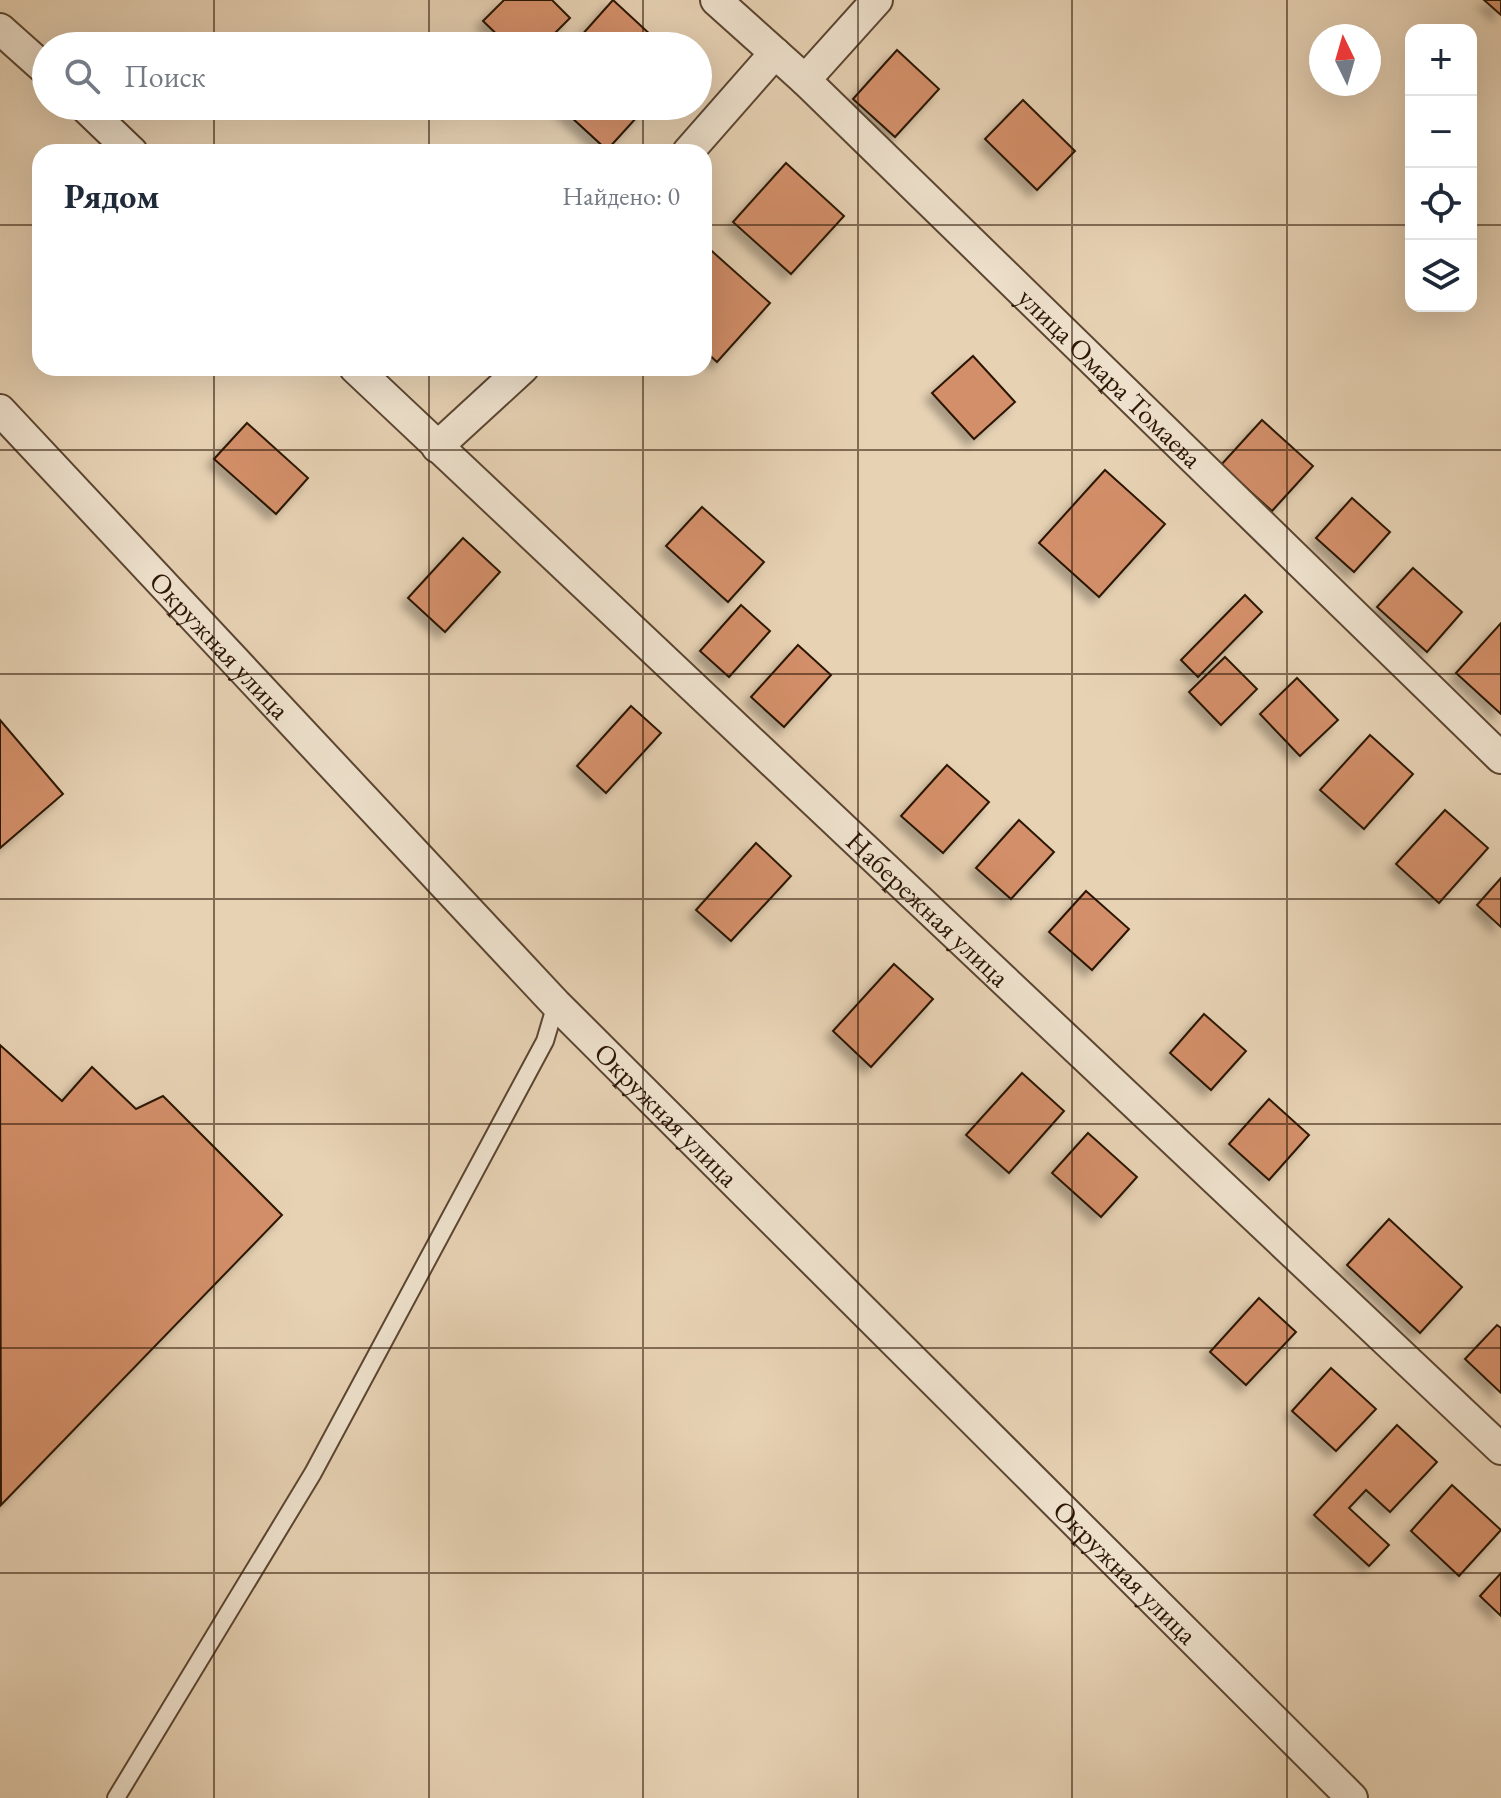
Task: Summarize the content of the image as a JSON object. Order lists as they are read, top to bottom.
{
  "streets": {
    "street": ["улица Омара Томаева", "Окружная улица", "Набережная улица"]
  },
  "north": "top",
  "page": {
    "map_buttons": ["+", "−"],
    "search": "Поиск",
    "heading": ["Рядом", "Найдено: 0"]
  }
}
